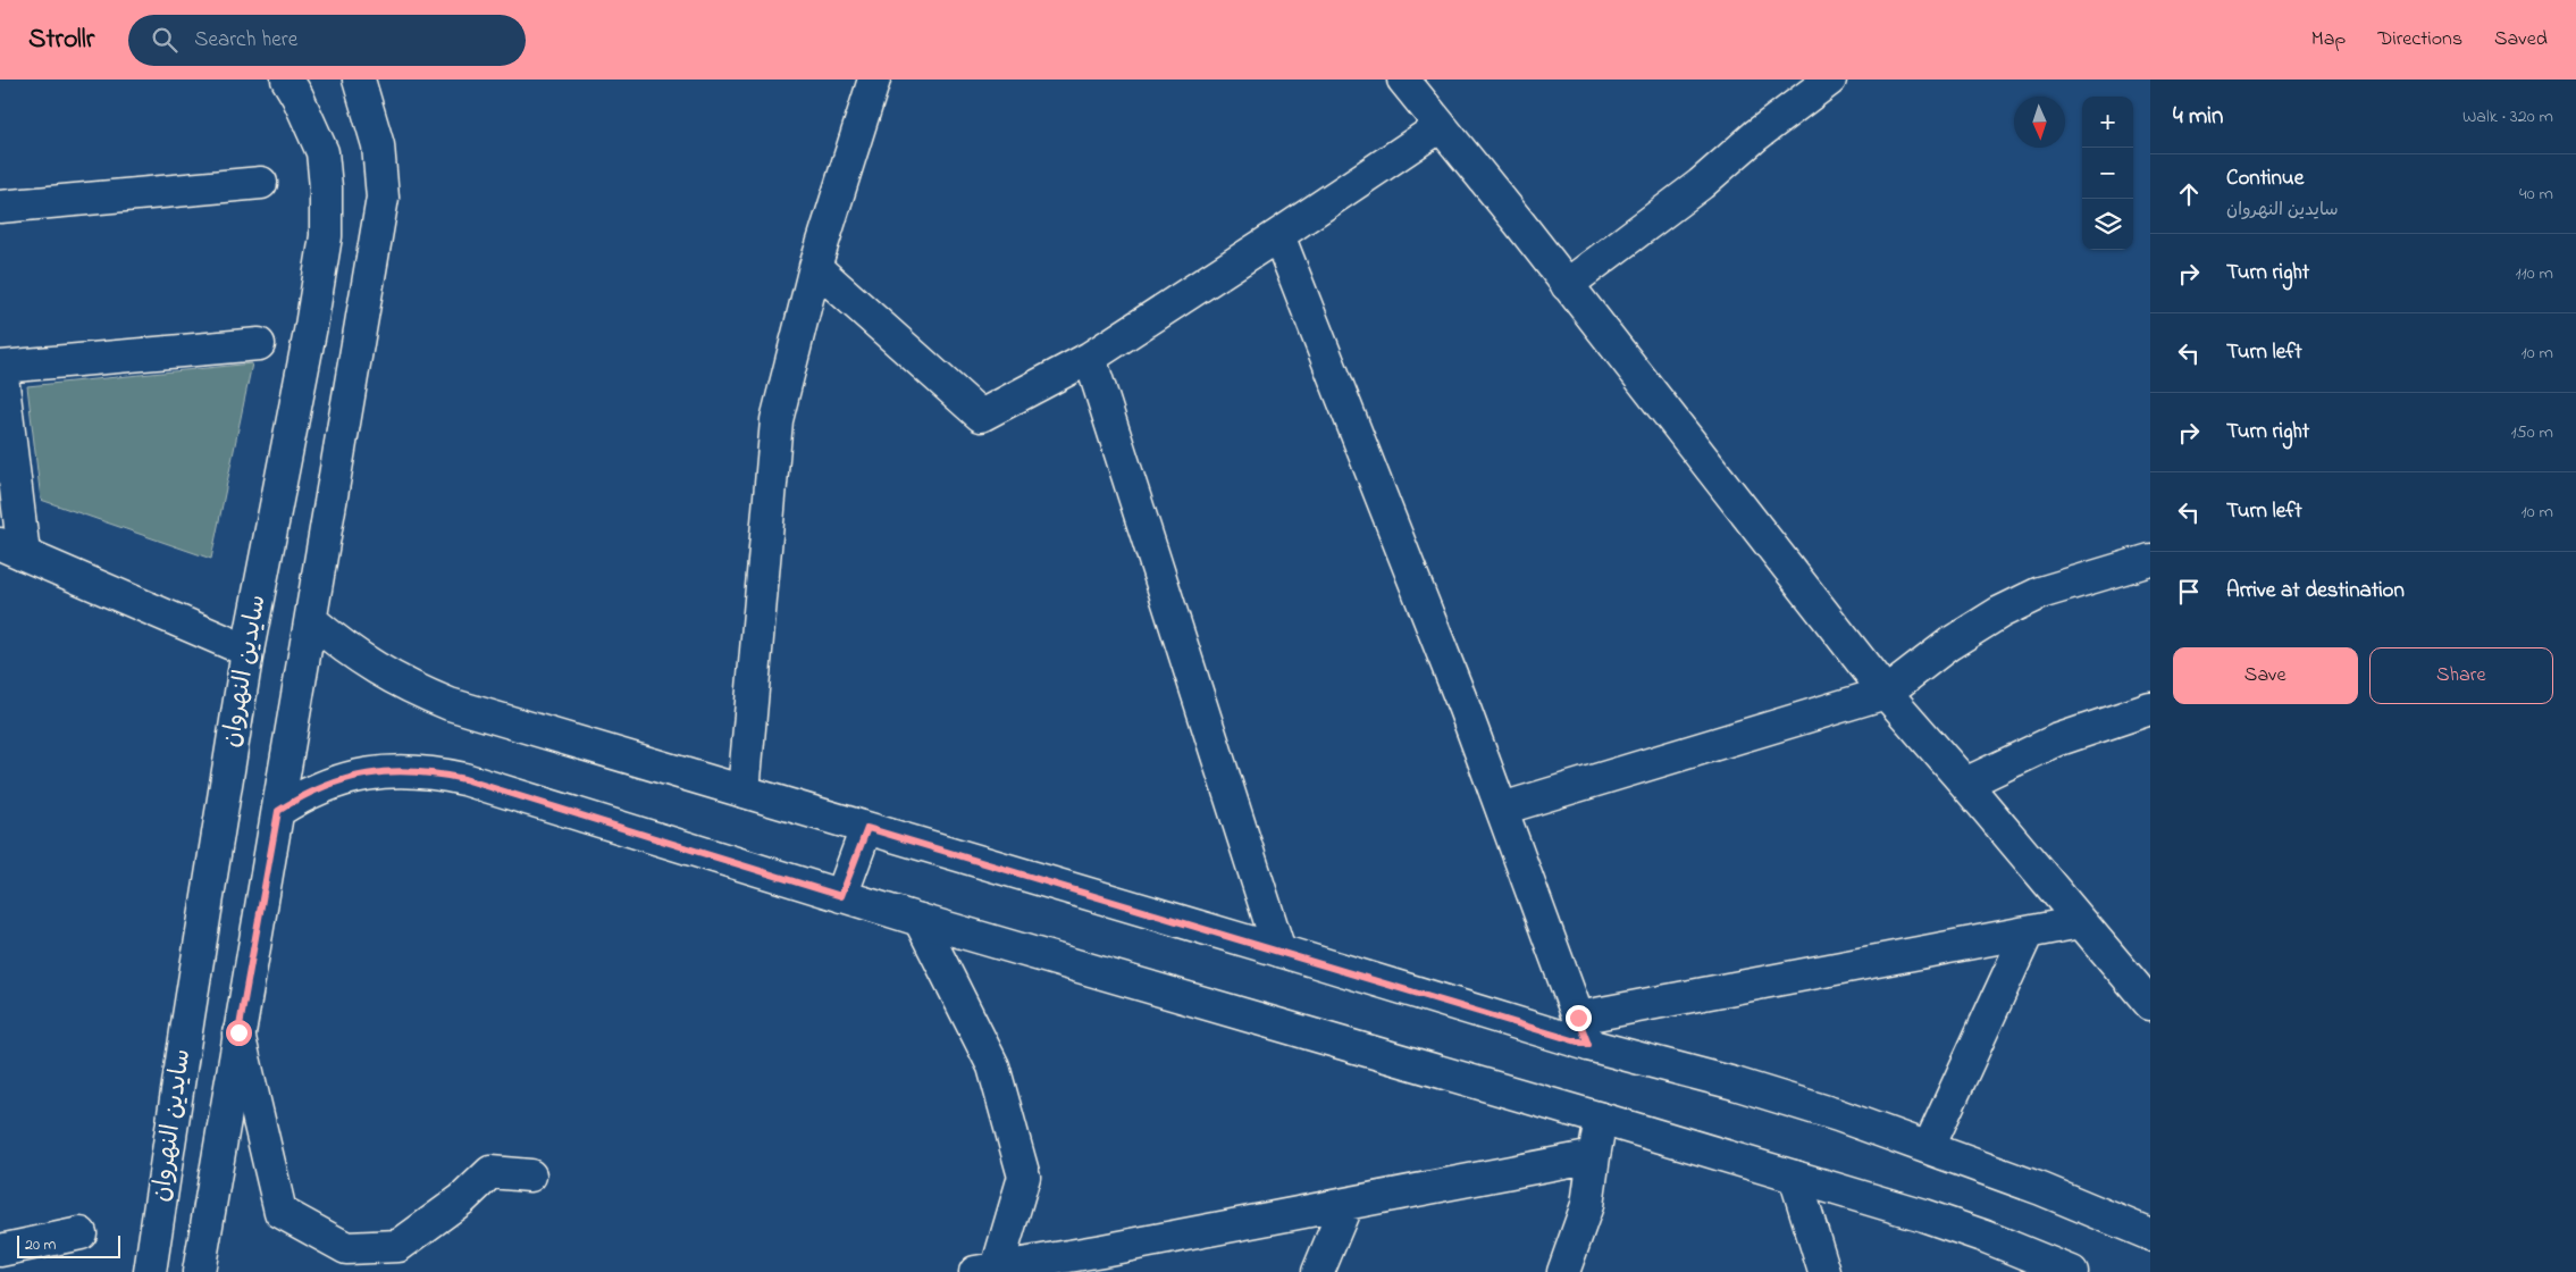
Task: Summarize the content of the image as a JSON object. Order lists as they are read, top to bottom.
{
  "streets": {
    "street": ["سايدين النهروان"]
  },
  "scale_bar": "20 m",
  "north": "bottom",
  "page": {
    "header": "Strollr",
    "search": "Search here",
    "nav": ["Map", "Directions", "Saved"],
    "heading": ["4 min", "Walk · 320 m"],
    "map_buttons": ["+", "−"],
    "list": [
      ["Continue", "سايدين النهروان", "40 m"],
      ["Turn right", "110 m"],
      ["Turn left", "10 m"],
      ["Turn right", "150 m"],
      ["Turn left", "10 m"],
      "Arrive at destination"
    ],
    "buttons": ["Save", "Share"],
    "scale": "20 m"
  }
}
